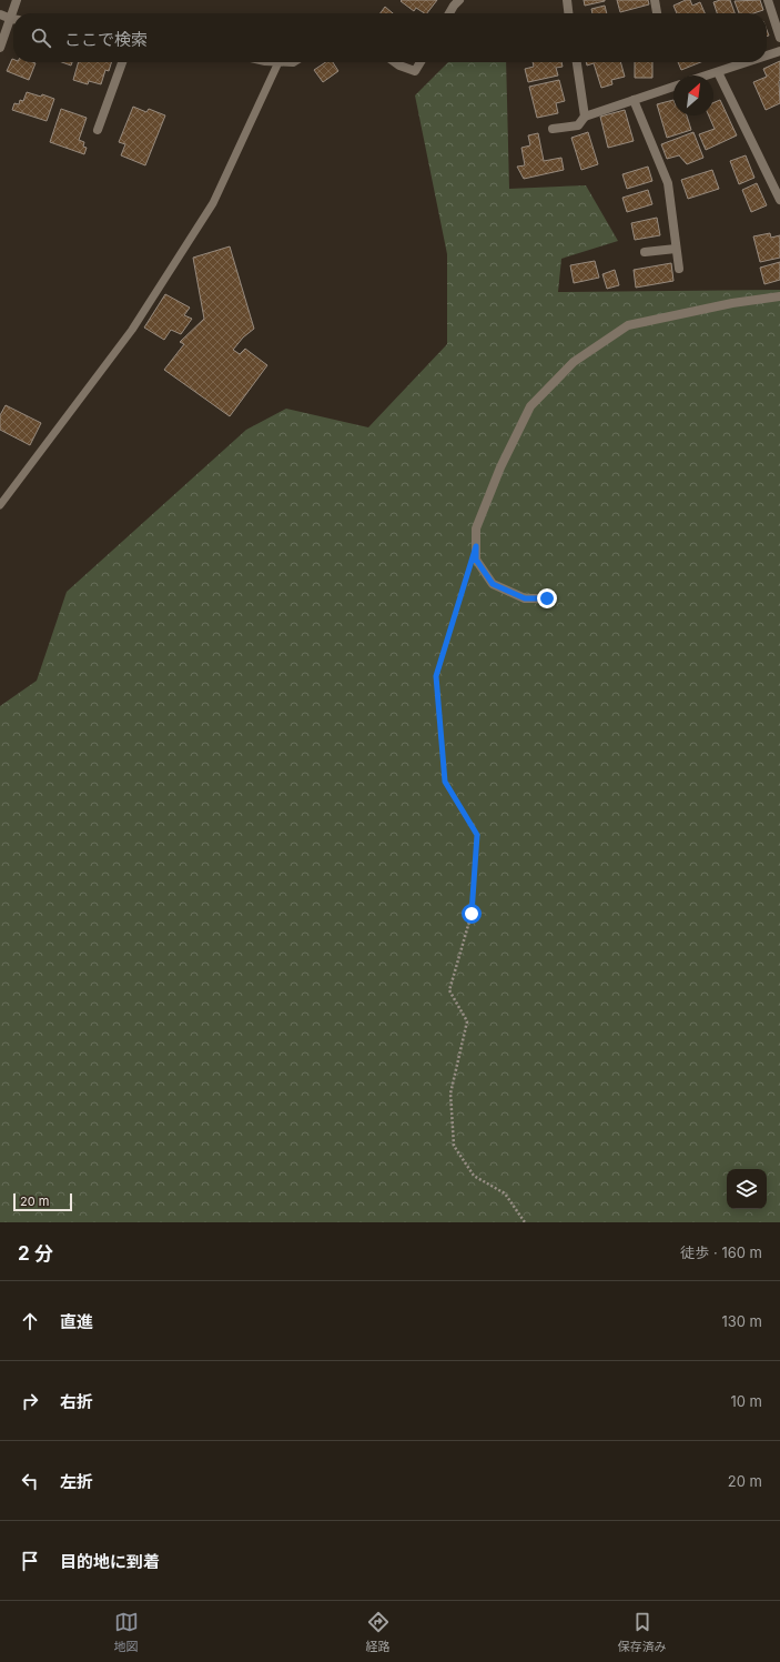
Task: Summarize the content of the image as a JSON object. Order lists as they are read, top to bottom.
{
  "scale_bar": "20 m",
  "north": "top right",
  "page": {
    "search": "ここで検索",
    "scale": "20 m",
    "heading": ["2 分", "徒歩 · 160 m"],
    "list": [
      ["直進", "130 m"],
      ["右折", "10 m"],
      ["左折", "20 m"],
      "目的地に到着"
    ],
    "nav": ["地図", "経路", "保存済み"]
  }
}
